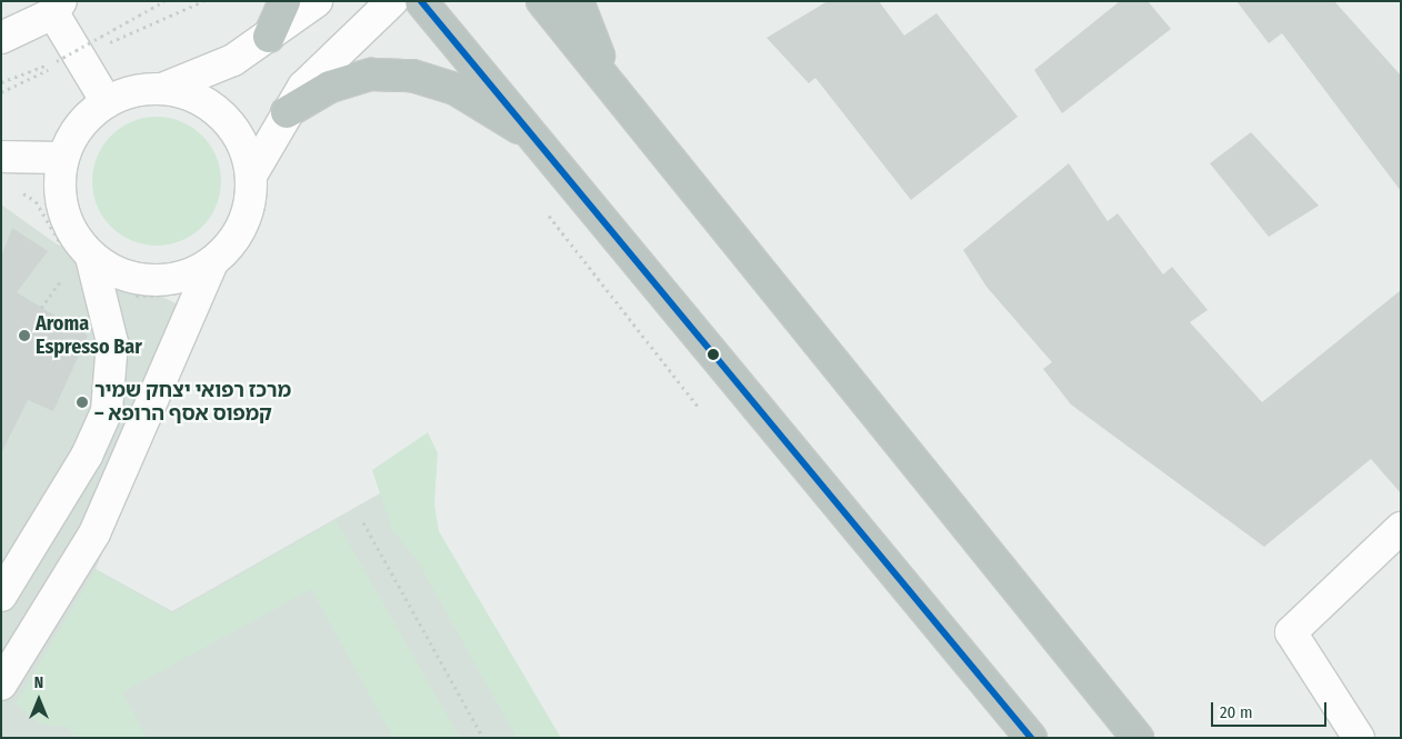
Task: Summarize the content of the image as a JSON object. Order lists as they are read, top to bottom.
{
  "places": ["Aroma Espresso Bar", "מרכז רפואי יצחק שמיר – קמפוס אסף הרופא"],
  "scale_bar": "20 m",
  "north": "top"
}
